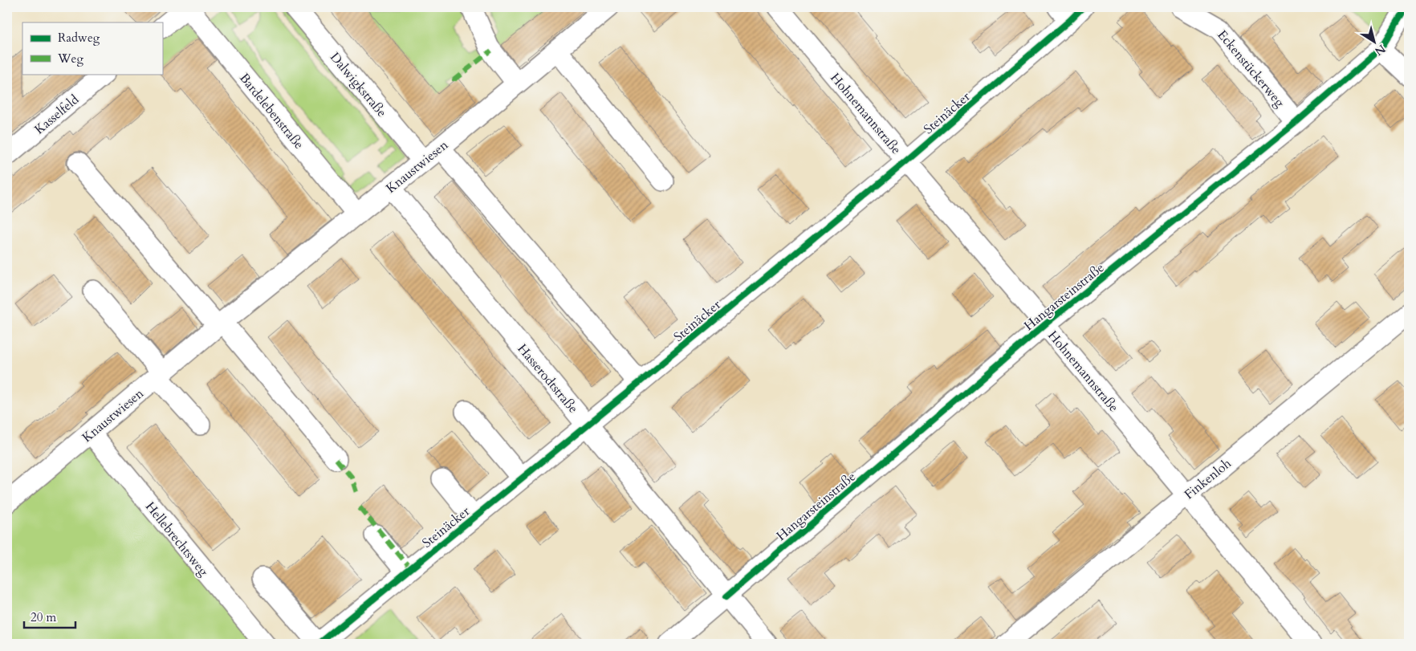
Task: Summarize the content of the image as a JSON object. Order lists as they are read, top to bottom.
{
  "streets": {
    "street": [
      "Eckenstückerweg",
      "Dalwigkstraße",
      "Bardelebenstraße",
      "Steinäcker",
      "Hohnemannstraße",
      "Kasselfeld",
      "Knaustwiesen",
      "Hangarsteinstraße",
      "Hasserodtstraße",
      "Finkenloh",
      "Hellebrechtsweg"
    ]
  },
  "crossings": [
    ["Eckenstückerweg", "Hangarsteinstraße"],
    ["Dalwigkstraße", "Knaustwiesen"],
    ["Bardelebenstraße", "Knaustwiesen"],
    ["Steinäcker", "Hohnemannstraße"],
    ["Steinäcker", "Hasserodtstraße"],
    ["Hohnemannstraße", "Hangarsteinstraße"],
    ["Hohnemannstraße", "Finkenloh"],
    ["Knaustwiesen", "Hasserodtstraße"],
    ["Knaustwiesen", "Hellebrechtsweg"],
    ["Hangarsteinstraße", "Hasserodtstraße"]
  ],
  "legend": ["Radweg", "Weg"],
  "scale_bar": "20 m",
  "north": "bottom right"
}
